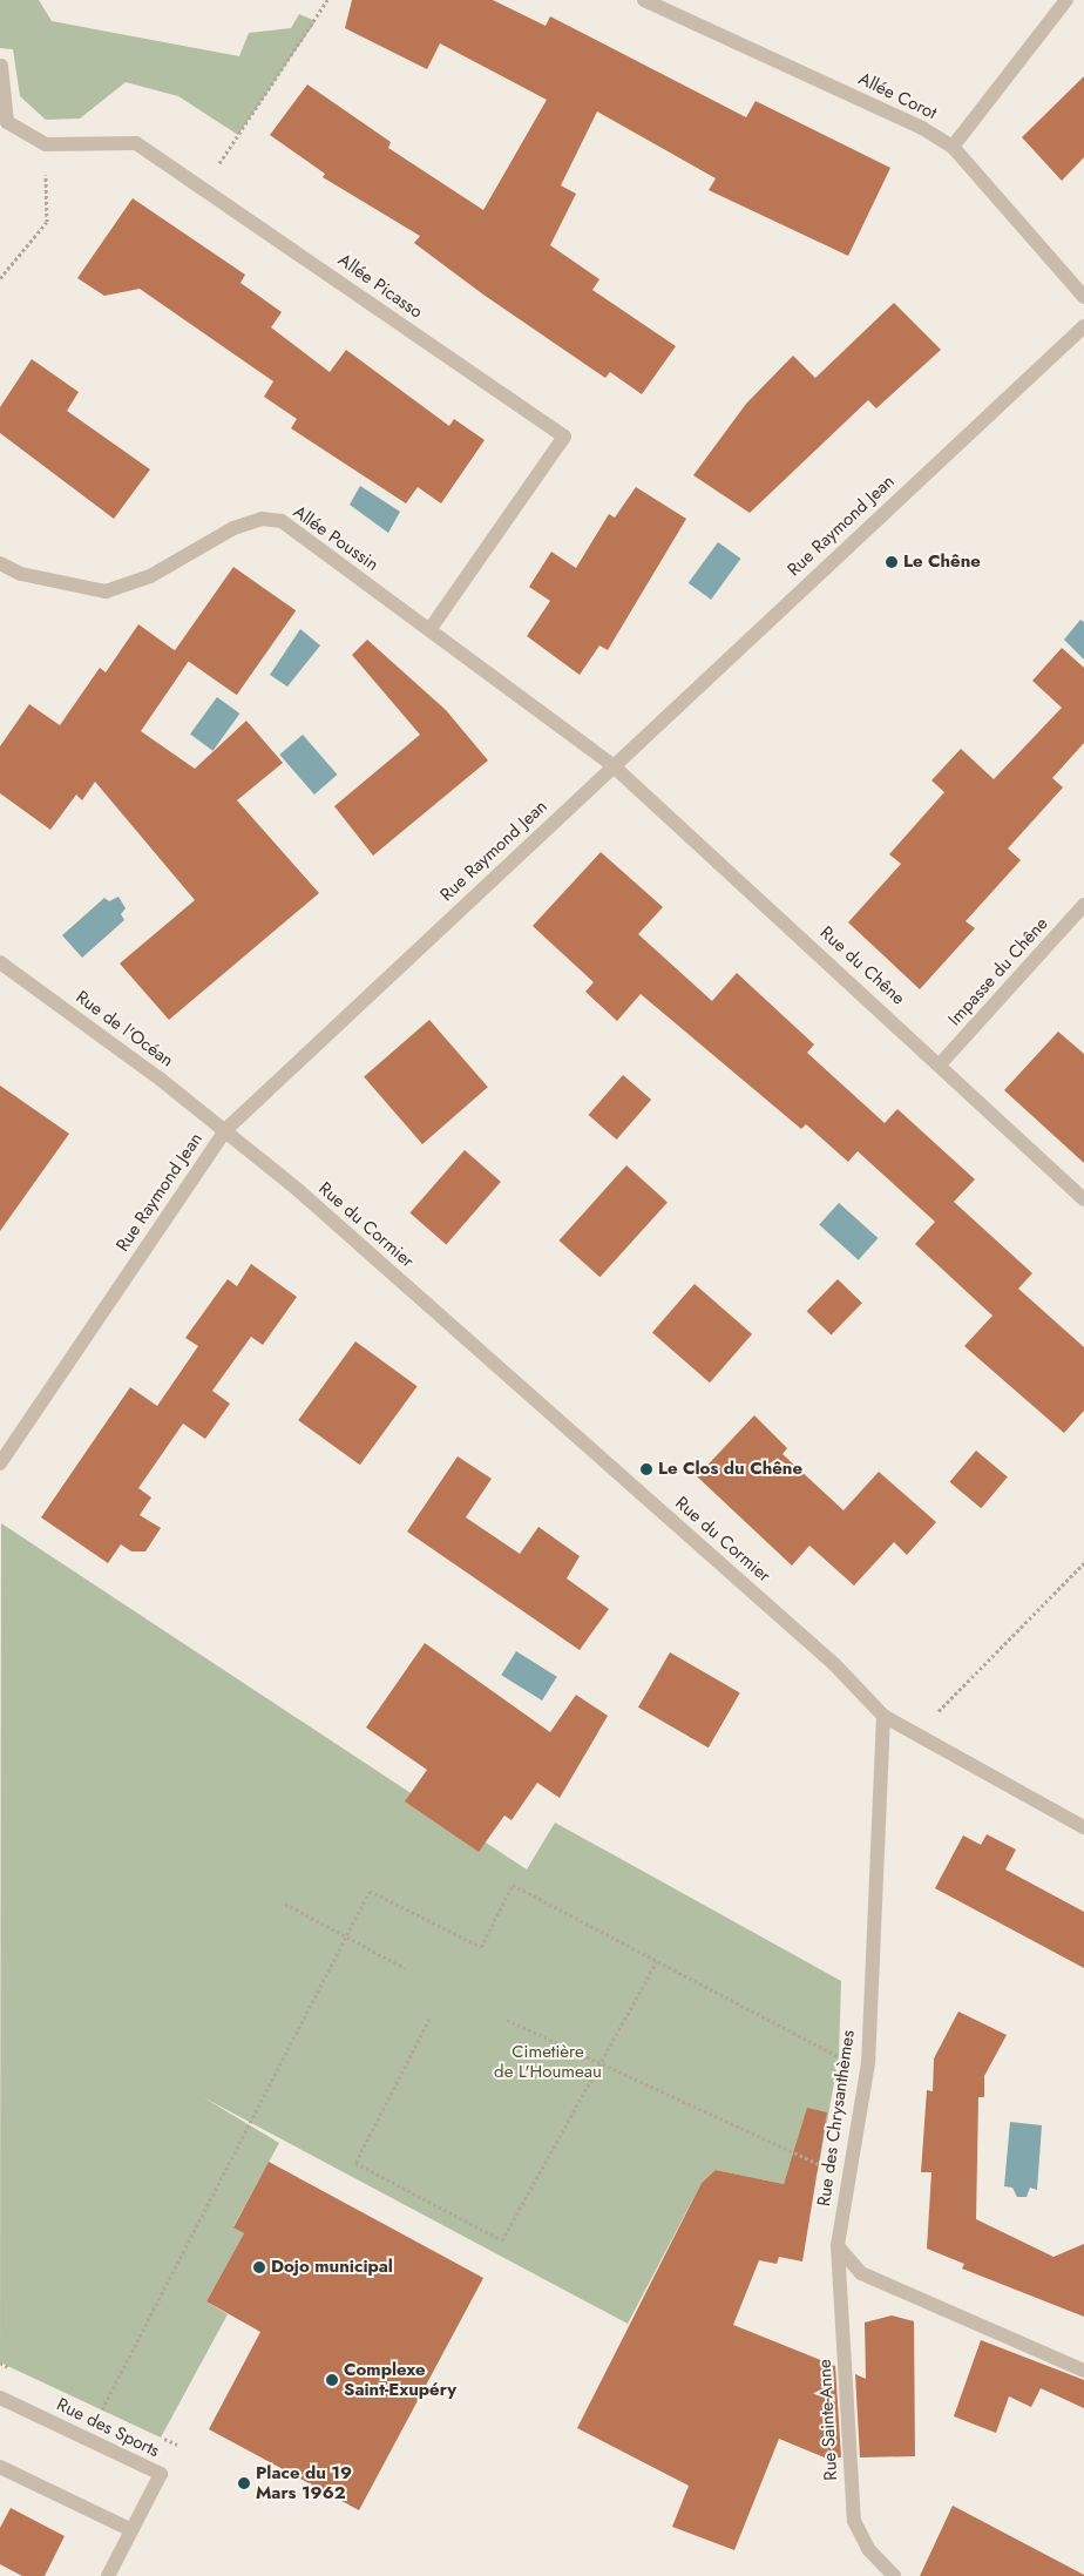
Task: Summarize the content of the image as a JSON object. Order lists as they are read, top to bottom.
{
  "streets": {
    "street": [
      "Allée Corot",
      "Allée Picasso",
      "Rue Raymond Jean",
      "Allée Poussin",
      "Rue du Chêne",
      "Impasse du Chêne",
      "Rue de l'Océan",
      "Rue du Cormier",
      "Rue des Chrysanthèmes",
      "Rue Sainte-Anne",
      "Rue des Sports"
    ]
  },
  "crossings": [
    ["Allée Picasso", "Allée Poussin"],
    ["Rue Raymond Jean", "Allée Poussin"],
    ["Rue Raymond Jean", "Rue du Chêne"],
    ["Rue Raymond Jean", "Rue de l'Océan"],
    ["Rue Raymond Jean", "Rue du Cormier"],
    ["Allée Poussin", "Rue du Chêne"],
    ["Rue du Chêne", "Impasse du Chêne"],
    ["Rue de l'Océan", "Rue du Cormier"],
    ["Rue du Cormier", "Rue des Chrysanthèmes"],
    ["Rue des Chrysanthèmes", "Rue Sainte-Anne"]
  ],
  "parks": ["Cimetière de L'Houmeau"],
  "places": [
    "Le Chêne",
    "Le Clos du Chêne",
    "Dojo municipal",
    "Complexe Saint-Exupéry",
    "Place du 19 Mars 1962"
  ]
}
